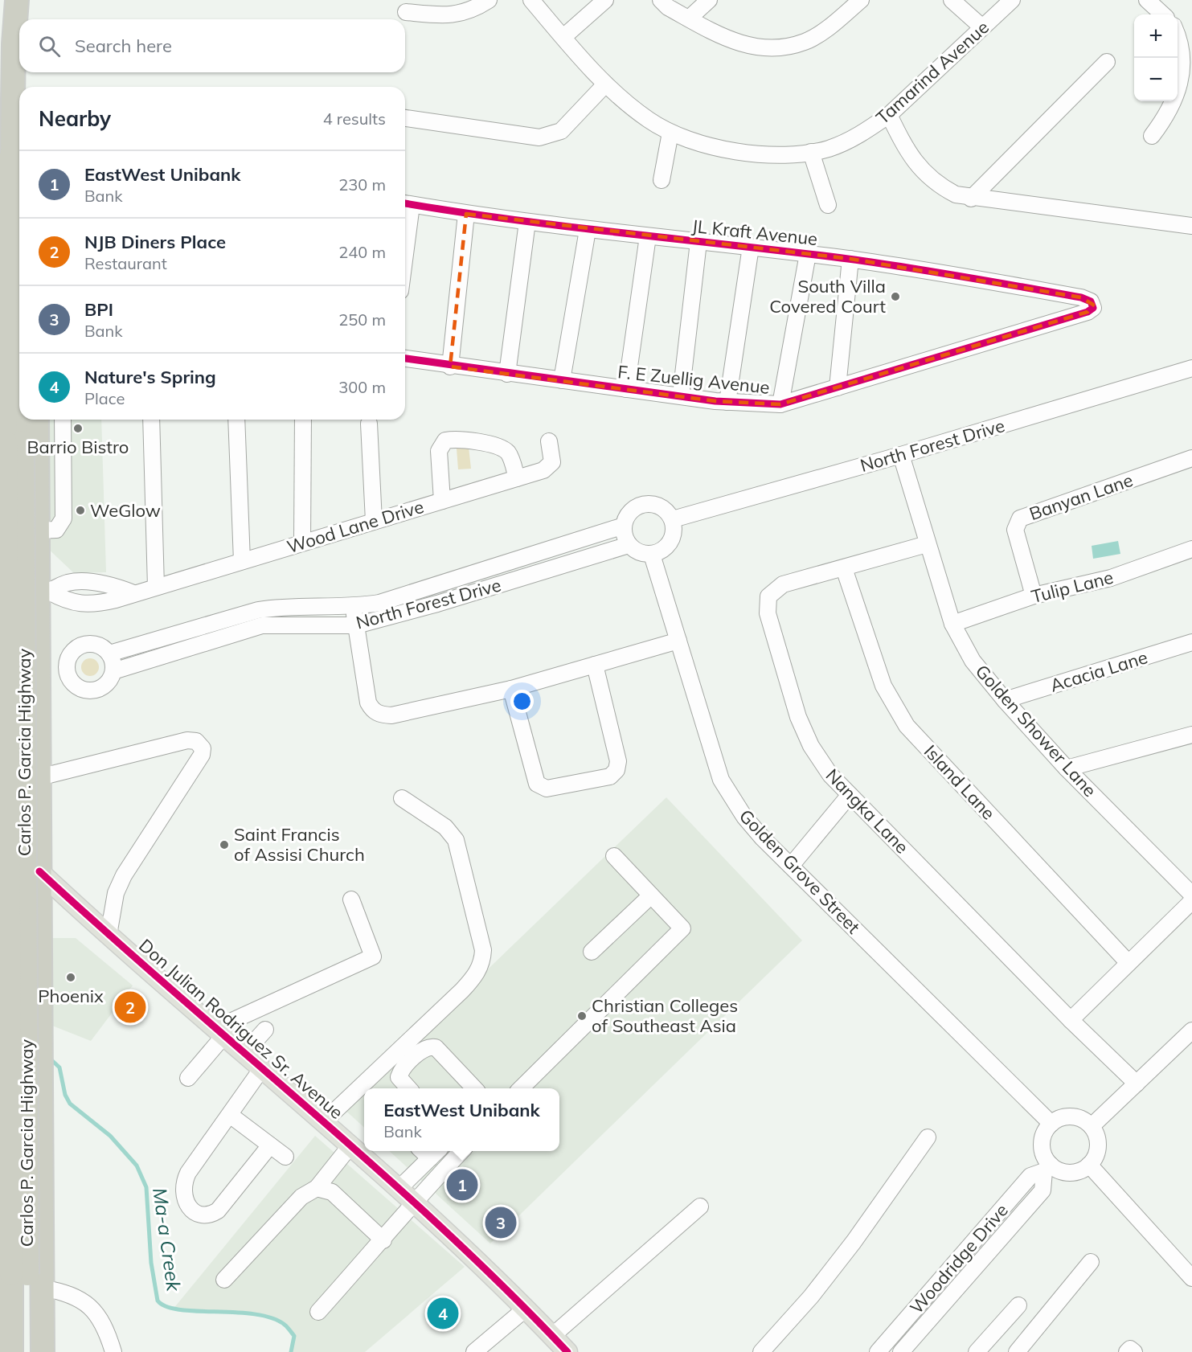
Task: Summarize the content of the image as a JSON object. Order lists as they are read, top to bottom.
{
  "streets": {
    "highway": ["Carlos P. Garcia Highway"],
    "main road": ["Don Julian Rodriguez Sr. Avenue"],
    "street": [
      "Tamarind Avenue",
      "JL Kraft Avenue",
      "F. E Zuellig Avenue",
      "North Forest Drive",
      "Banyan Lane",
      "Wood Lane Drive",
      "Tulip Lane",
      "Acacia Lane",
      "Golden Shower Lane",
      "Island Lane",
      "Nangka Lane",
      "Golden Grove Street",
      "Woodridge Drive"
    ]
  },
  "crossings": [
    ["JL Kraft Avenue", "F. E Zuellig Avenue"],
    ["North Forest Drive", "Golden Shower Lane"],
    ["North Forest Drive", "Golden Grove Street"],
    ["Banyan Lane", "Tulip Lane"],
    ["Wood Lane Drive", "Carlos P. Garcia Highway"],
    ["Tulip Lane", "Golden Shower Lane"],
    ["Acacia Lane", "Golden Shower Lane"],
    ["Golden Shower Lane", "Nangka Lane"],
    ["Carlos P. Garcia Highway", "Don Julian Rodriguez Sr. Avenue"],
    ["Island Lane", "Nangka Lane"],
    ["Golden Grove Street", "Woodridge Drive"]
  ],
  "water": ["Ma-a Creek"],
  "places": [
    "South Villa Covered Court",
    "Barrio Bistro",
    "WeGlow",
    "Saint Francis of Assisi Church",
    "Phoenix",
    "Christian Colleges of Southeast Asia"
  ],
  "page": {
    "map_buttons": ["+", "−"],
    "search": "Search here",
    "heading": ["Nearby", "4 results"],
    "list": [
      {
        "mark": "1",
        "name": "EastWest Unibank",
        "note": "Bank",
        "value": "230 m"
      },
      {
        "mark": "2",
        "name": "NJB Diners Place",
        "note": "Restaurant",
        "value": "240 m"
      },
      {
        "mark": "3",
        "name": "BPI",
        "note": "Bank",
        "value": "250 m"
      },
      {
        "mark": "4",
        "name": "Nature's Spring",
        "note": "Place",
        "value": "300 m"
      }
    ],
    "pins": [
      "2",
      "1",
      "3",
      "4"
    ],
    "popup": ["EastWest Unibank", "Bank"]
  }
}
